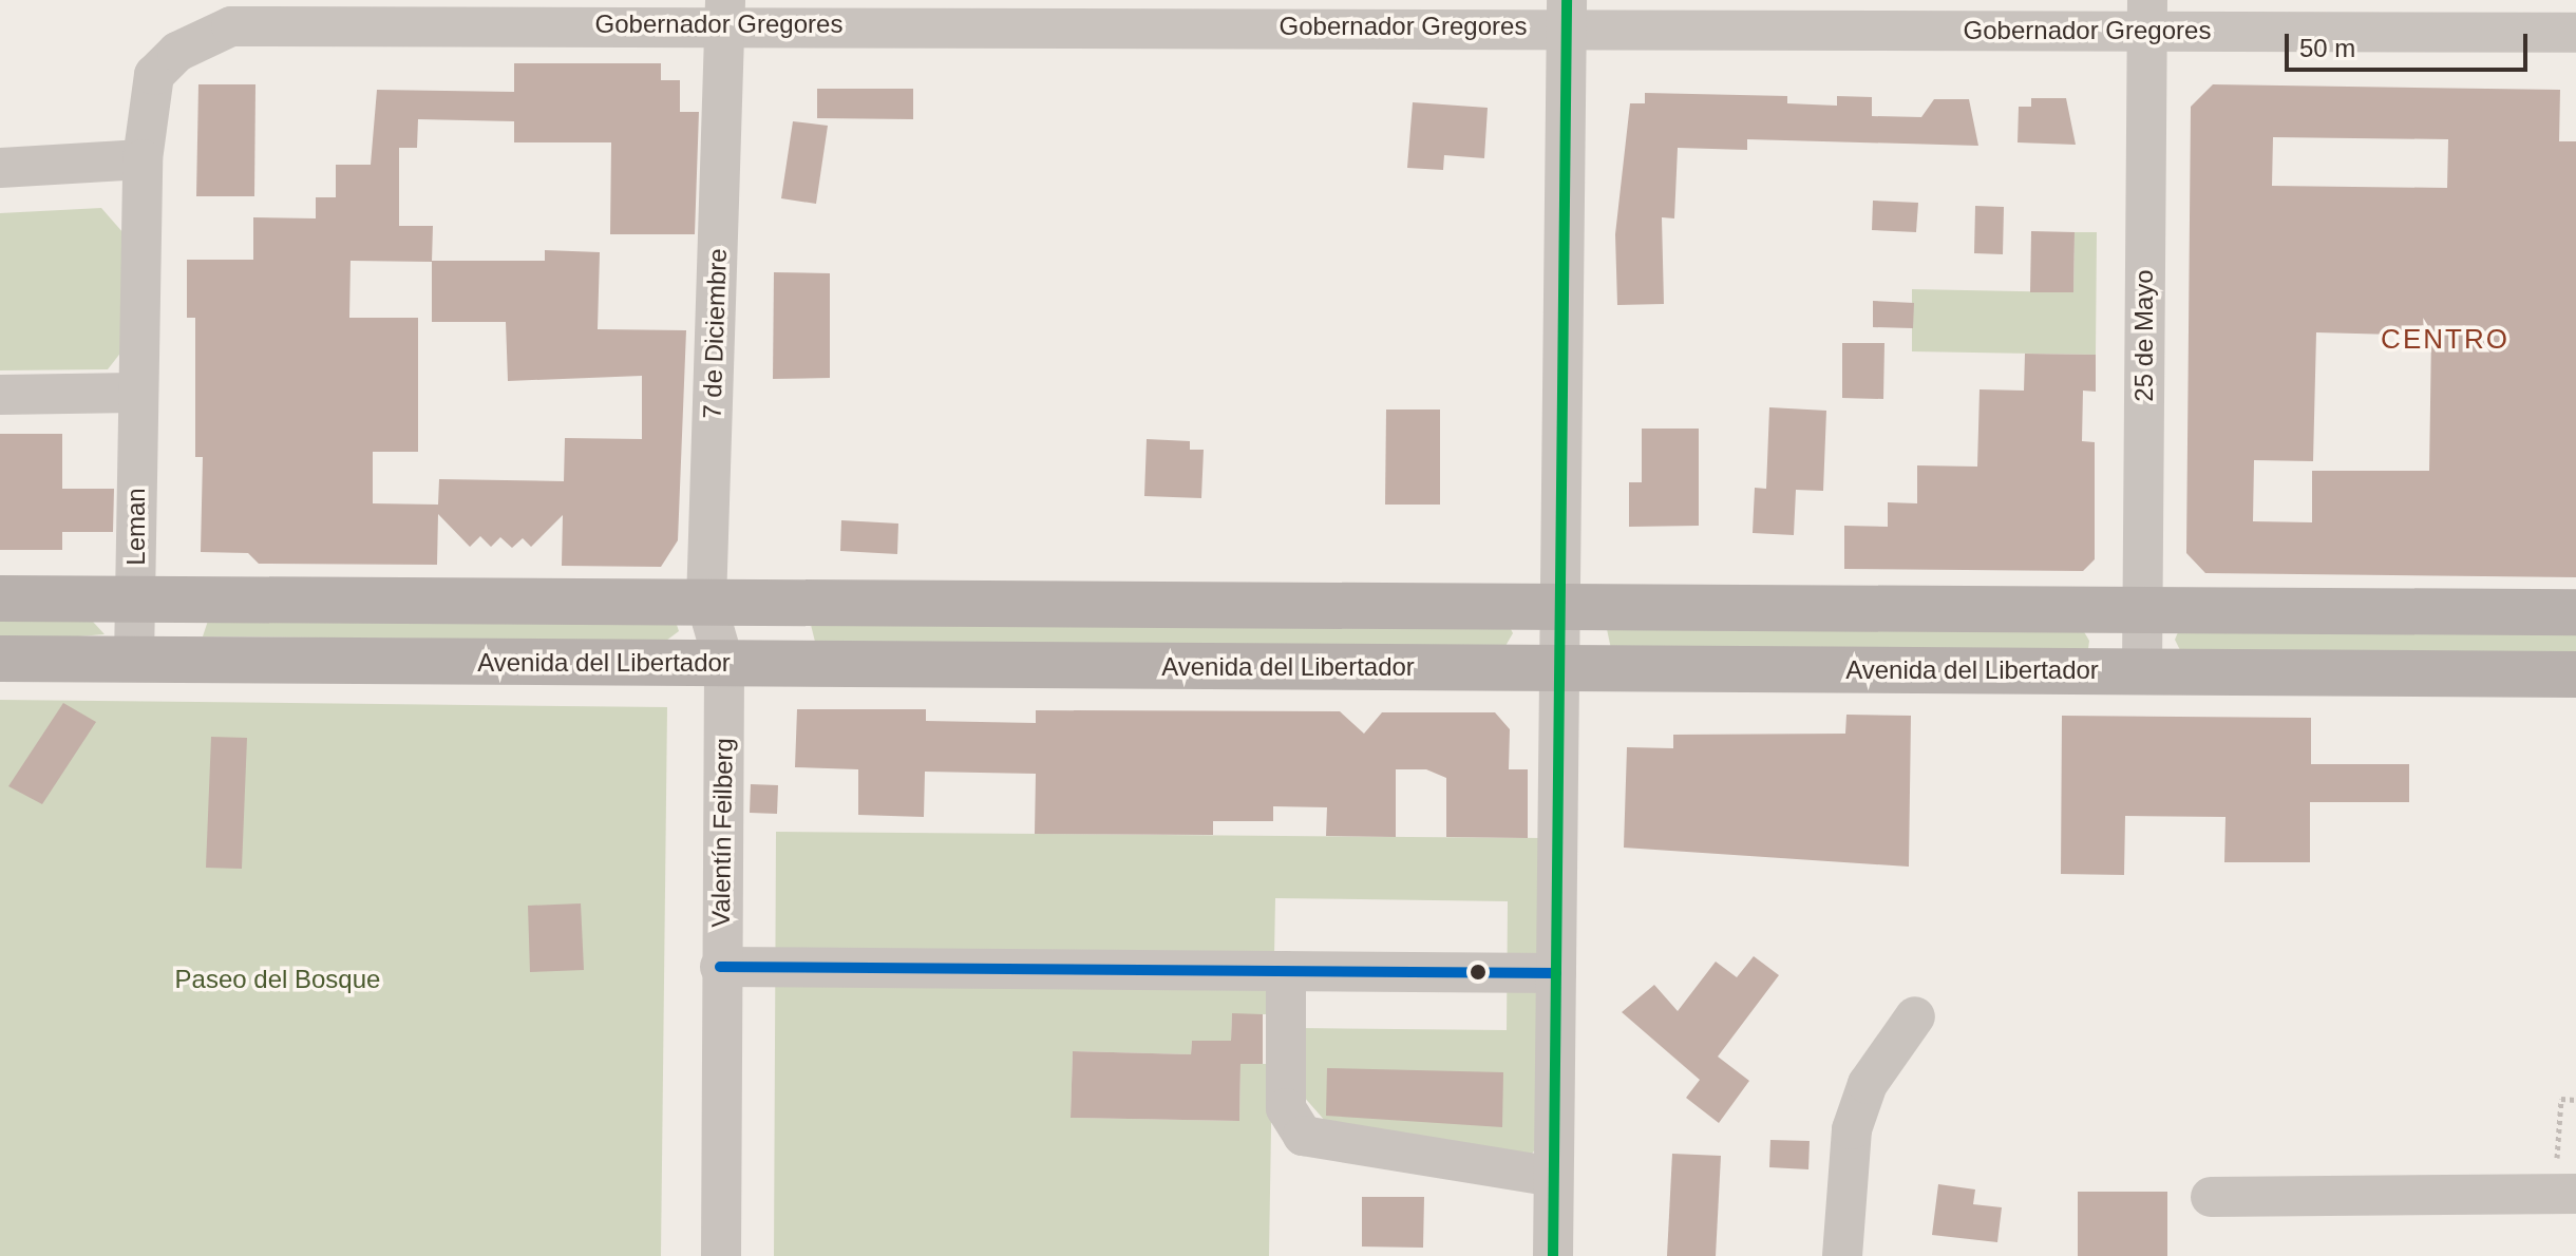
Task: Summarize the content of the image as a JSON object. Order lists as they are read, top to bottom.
{
  "streets": {
    "main road": ["Avenida del Libertador"],
    "street": [
      "Gobernador Gregores",
      "7 de Diciembre",
      "25 de Mayo",
      "Leman",
      "Valentín Feilberg"
    ]
  },
  "crossings": [
    ["Gobernador Gregores", "7 de Diciembre"],
    ["Gobernador Gregores", "25 de Mayo"],
    ["Gobernador Gregores", "Leman"],
    ["7 de Diciembre", "Avenida del Libertador"],
    ["7 de Diciembre", "Valentín Feilberg"],
    ["25 de Mayo", "Avenida del Libertador"],
    ["Leman", "Avenida del Libertador"],
    ["Avenida del Libertador", "Valentín Feilberg"]
  ],
  "districts": ["CENTRO"],
  "parks": ["Paseo del Bosque"],
  "scale_bar": "50 m"
}
